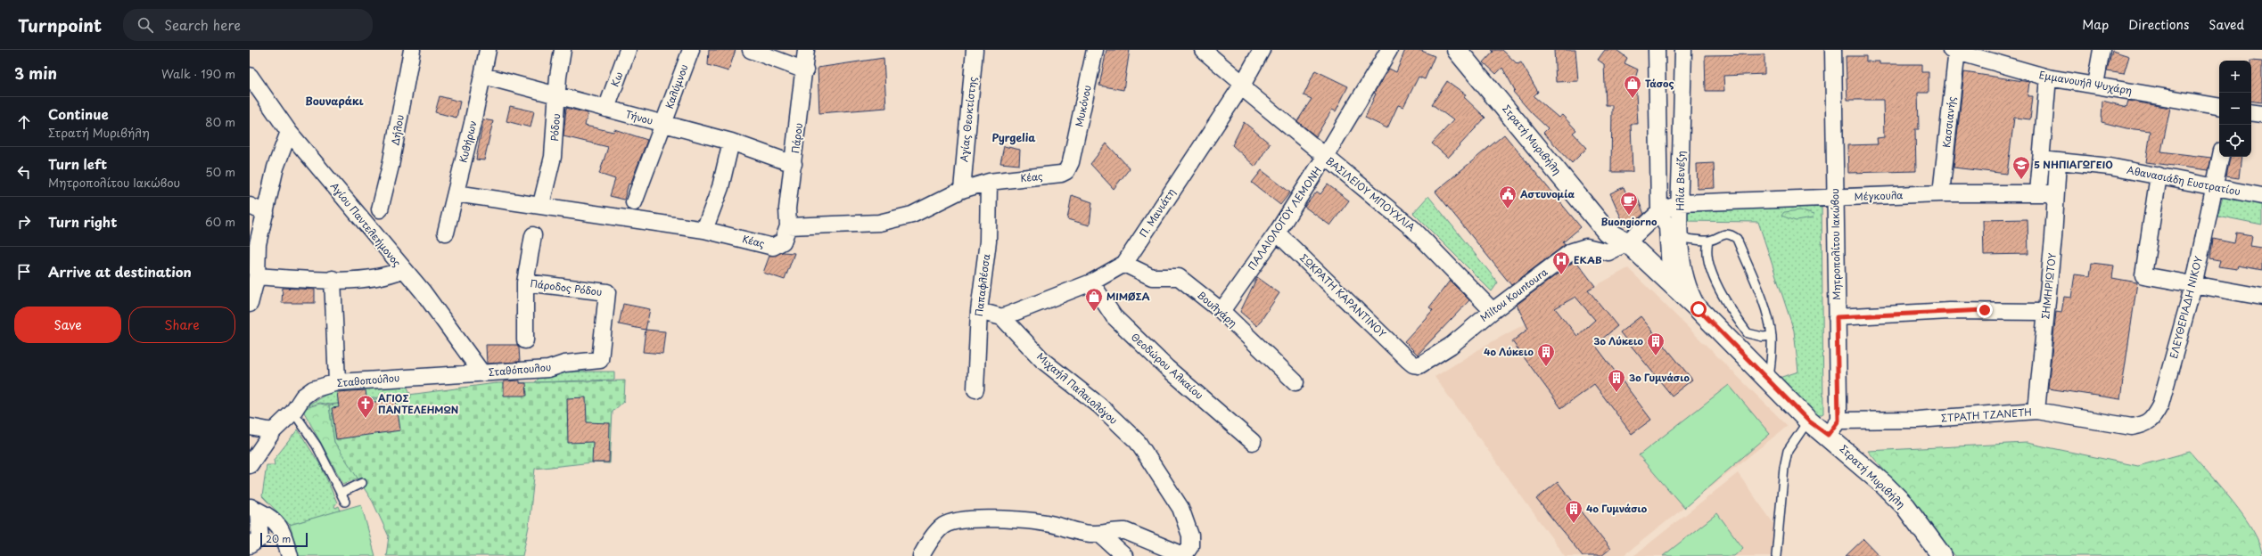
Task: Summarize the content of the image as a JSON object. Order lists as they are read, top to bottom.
{
  "streets": {
    "main road": ["Στρατή Μυριβήλη"],
    "street": [
      "Κω",
      "Εμμανουήλ Ψυχάρη",
      "Καλύμνου",
      "Μυκόνου",
      "Τήνου",
      "Αγίας Θεοκτίστης",
      "Κασσιανής",
      "Ρόδου",
      "Δήλου",
      "Πάρου",
      "Κυθήρων",
      "Κέας",
      "Ηλία Βενέζη",
      "Αθανασιάδη Ευστρατίου",
      "ΒΑΣΙΛΕΙΟΥ ΜΠΟΥΧΛΙΑ",
      "Μέγκουλα",
      "Π. Μανιάτη",
      "ΠΑΛΑΙΟΛΟΓΟΥ ΛΕΜΟΝΗ",
      "Αγίου Παντελεήμονος",
      "Μητροπολίτου Ιακώβου",
      "Παπαφλέσσα",
      "ΣΗΜΗΡΙΩΤΟΥ",
      "Πάροδος Ρόδου",
      "Miltou Kountoura",
      "ΣΩΚΡΑΤΗ ΚΑΡΑΝΤΙΝΟΥ",
      "ΕΛΕΥΘΕΡΙΑΔΗ ΝΙΚΟΥ",
      "Βουλγάρη",
      "Θεοδώρου Αλκαίου",
      "Σταθόπουλου",
      "Σταθοπούλου",
      "Μιχαήλ Παλαιολόγου",
      "ΣΤΡΑΤΗ ΤΖΑΝΕΤΗ"
    ]
  },
  "crossings": [
    ["Κω", "Τήνου"],
    ["Εμμανουήλ Ψυχάρη", "Κασσιανής"],
    ["Καλύμνου", "Τήνου"],
    ["Μυκόνου", "Κέας"],
    ["Τήνου", "Ρόδου"],
    ["Τήνου", "Πάρου"],
    ["Τήνου", "Κυθήρων"],
    ["Αγίας Θεοκτίστης", "Κέας"],
    ["Κασσιανής", "Μέγκουλα"],
    ["Ρόδου", "Κέας"],
    ["Πάρου", "Κέας"],
    ["Στρατή Μυριβήλη", "Ηλία Βενέζη"],
    ["Στρατή Μυριβήλη", "Μητροπολίτου Ιακώβου"],
    ["Στρατή Μυριβήλη", "Miltou Kountoura"],
    ["Στρατή Μυριβήλη", "ΣΤΡΑΤΗ ΤΖΑΝΕΤΗ"],
    ["Κυθήρων", "Κέας"],
    ["Κέας", "Παπαφλέσσα"],
    ["Ηλία Βενέζη", "Μέγκουλα"],
    ["Αθανασιάδη Ευστρατίου", "ΣΗΜΗΡΙΩΤΟΥ"],
    ["Αθανασιάδη Ευστρατίου", "ΕΛΕΥΘΕΡΙΑΔΗ ΝΙΚΟΥ"],
    ["ΒΑΣΙΛΕΙΟΥ ΜΠΟΥΧΛΙΑ", "Π. Μανιάτη"],
    ["ΒΑΣΙΛΕΙΟΥ ΜΠΟΥΧΛΙΑ", "ΠΑΛΑΙΟΛΟΓΟΥ ΛΕΜΟΝΗ"],
    ["ΒΑΣΙΛΕΙΟΥ ΜΠΟΥΧΛΙΑ", "Miltou Kountoura"],
    ["Μέγκουλα", "Μητροπολίτου Ιακώβου"],
    ["Μέγκουλα", "ΣΗΜΗΡΙΩΤΟΥ"],
    ["Π. Μανιάτη", "Βουλγάρη"],
    ["Π. Μανιάτη", "Θεοδώρου Αλκαίου"],
    ["Π. Μανιάτη", "Μιχαήλ Παλαιολόγου"],
    ["ΠΑΛΑΙΟΛΟΓΟΥ ΛΕΜΟΝΗ", "ΣΩΚΡΑΤΗ ΚΑΡΑΝΤΙΝΟΥ"],
    ["ΠΑΛΑΙΟΛΟΓΟΥ ΛΕΜΟΝΗ", "Βουλγάρη"],
    ["Αγίου Παντελεήμονος", "Σταθόπουλου"],
    ["Αγίου Παντελεήμονος", "Σταθοπούλου"],
    ["Μητροπολίτου Ιακώβου", "ΣΤΡΑΤΗ ΤΖΑΝΕΤΗ"],
    ["Παπαφλέσσα", "Μιχαήλ Παλαιολόγου"],
    ["ΣΗΜΗΡΙΩΤΟΥ", "ΣΤΡΑΤΗ ΤΖΑΝΕΤΗ"],
    ["Πάροδος Ρόδου", "Σταθόπουλου"],
    ["Miltou Kountoura", "ΣΩΚΡΑΤΗ ΚΑΡΑΝΤΙΝΟΥ"],
    ["ΕΛΕΥΘΕΡΙΑΔΗ ΝΙΚΟΥ", "ΣΤΡΑΤΗ ΤΖΑΝΕΤΗ"],
    ["Σταθόπουλου", "Σταθοπούλου"]
  ],
  "districts": ["Βουναράκι", "Pyrgelia"],
  "places": {
    "shop": ["Τάσος", "MIMØΣΑ"],
    "school or university": ["5 ΝΗΠΙΑΓΩΓΕΙΟ"],
    "public building": ["Αστυνομία"],
    "cafe": ["Buongiorno"],
    "hospital": ["ΕΚΑΒ"],
    "building": [
      "3ο Λύκειο",
      "4ο Λύκειο",
      "3ο Γυμνάσιο",
      "4ο Γυμνάσιο"
    ],
    "church": ["ΑΓΙΟΣ ΠΑΝΤΕΛΕΗΜΩΝ"]
  },
  "scale_bar": "20 m",
  "page": {
    "header": "Turnpoint",
    "search": "Search here",
    "nav": ["Map", "Directions", "Saved"],
    "heading": ["3 min", "Walk · 190 m"],
    "map_buttons": ["+", "−"],
    "list": [
      ["Continue", "Στρατή Μυριβήλη", "80 m"],
      ["Turn left", "Μητροπολίτου Ιακώβου", "50 m"],
      ["Turn right", "60 m"],
      "Arrive at destination"
    ],
    "buttons": ["Save", "Share"],
    "scale": "20 m"
  }
}
